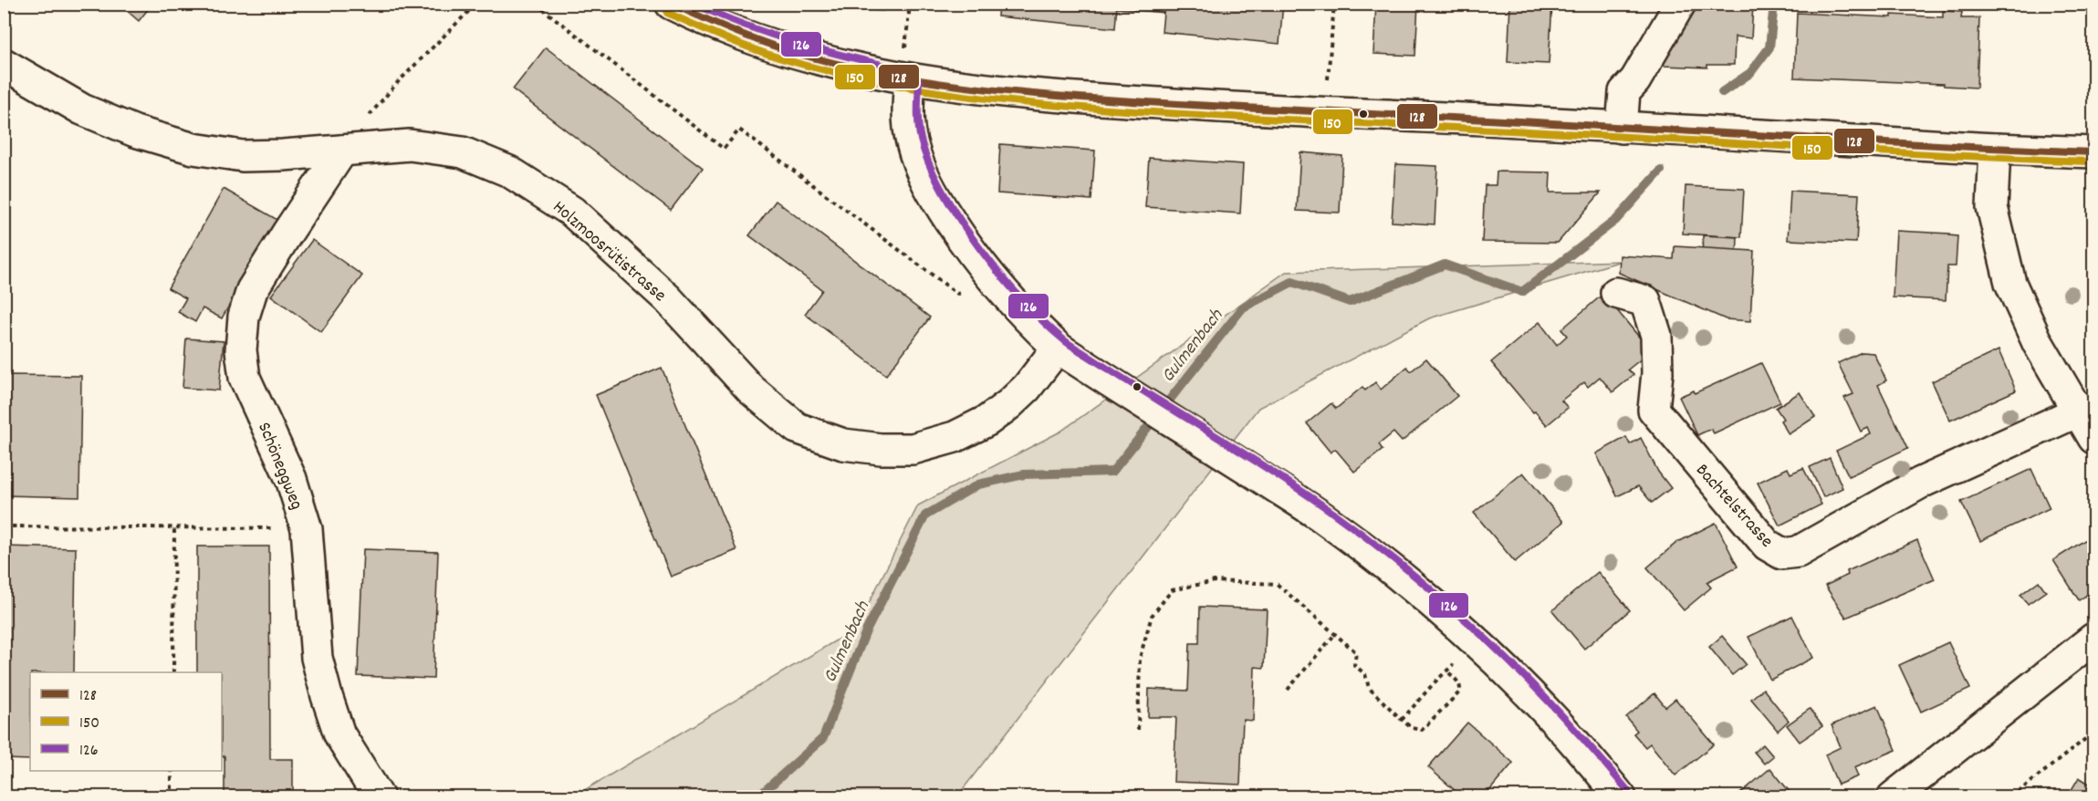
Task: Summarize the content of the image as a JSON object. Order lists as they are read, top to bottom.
{
  "streets": {
    "street": ["Holzmoosrütistrasse", "Schöneggweg", "Bachtelstrasse"]
  },
  "crossings": [
    ["Holzmoosrütistrasse", "Schöneggweg"]
  ],
  "water": ["Gulmenbach"],
  "lines": ["transit line 128", "transit line 126", "transit line 150"],
  "legend": ["128", "150", "126"]
}
